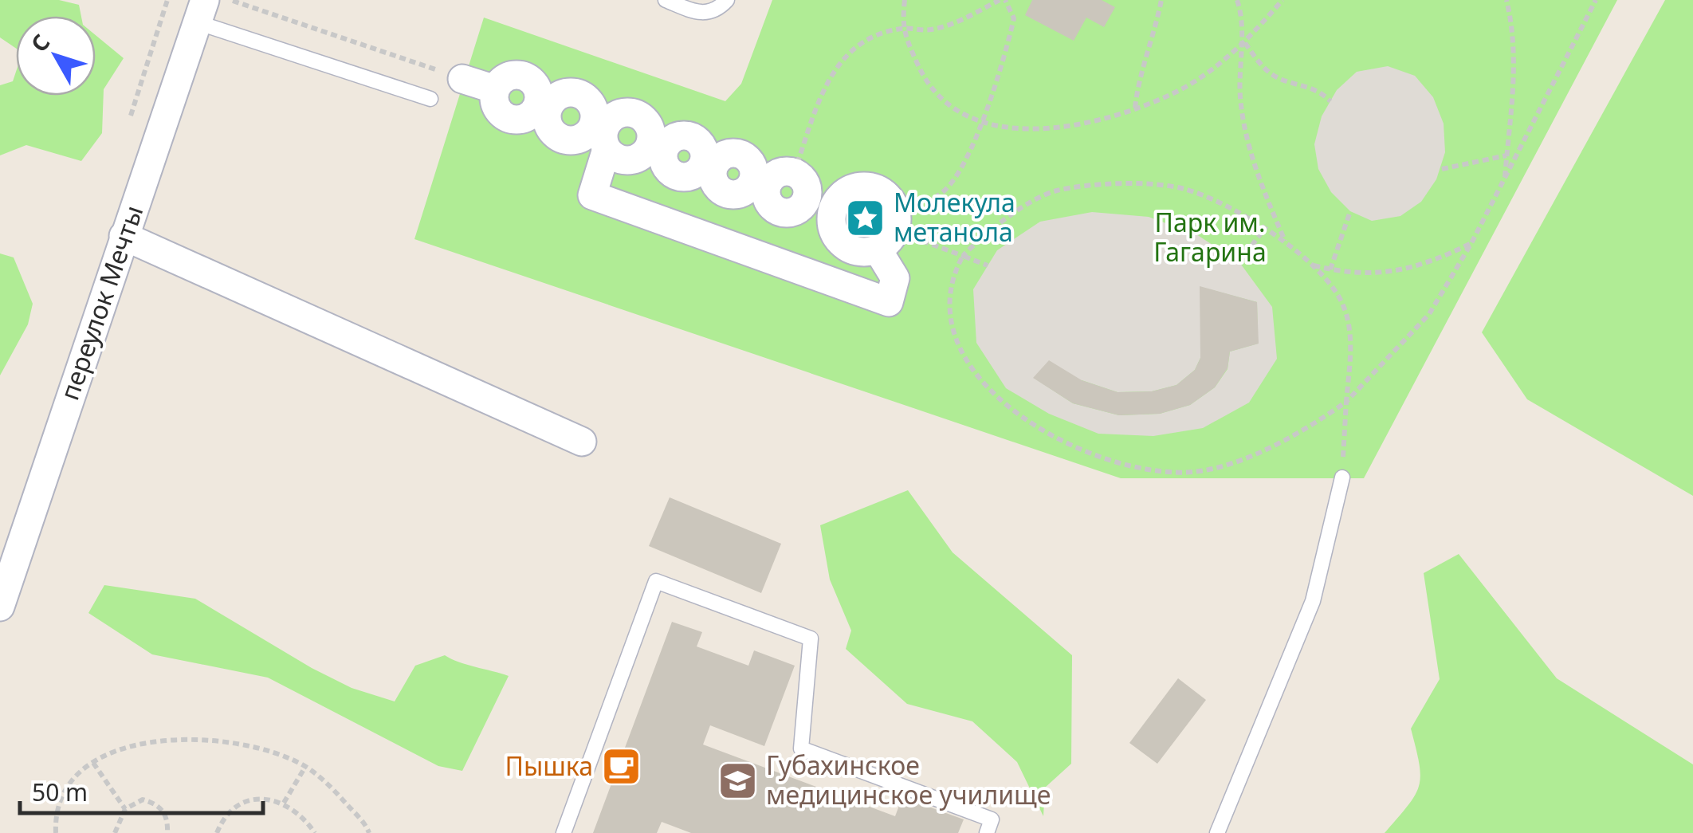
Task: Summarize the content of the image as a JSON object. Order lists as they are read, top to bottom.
{
  "streets": {
    "street": ["переулок Мечты"]
  },
  "parks": ["Парк им. Гагарина"],
  "places": {
    "place": ["Молекула метанола"],
    "cafe": ["Пышка"],
    "school or university": ["Губахинское медицинское училище"]
  },
  "scale_bar": "50 m",
  "north": "top left"
}
